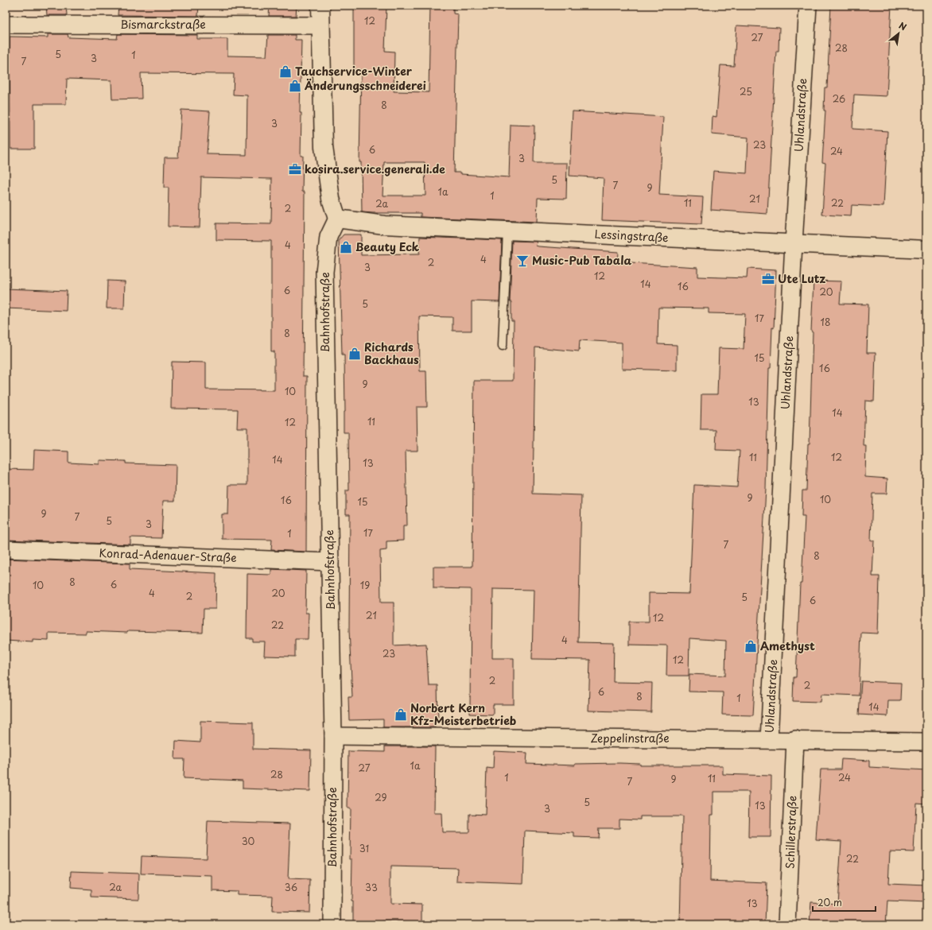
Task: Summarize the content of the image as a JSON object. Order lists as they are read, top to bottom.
{
  "streets": {
    "street": [
      "Bismarckstraße",
      "Uhlandstraße",
      "Lessingstraße",
      "Bahnhofstraße",
      "Konrad-Adenauer-Straße",
      "Zeppelinstraße",
      "Schillerstraße"
    ]
  },
  "crossings": [
    ["Uhlandstraße", "Lessingstraße"],
    ["Uhlandstraße", "Zeppelinstraße"],
    ["Lessingstraße", "Bahnhofstraße"],
    ["Bahnhofstraße", "Konrad-Adenauer-Straße"],
    ["Bahnhofstraße", "Zeppelinstraße"],
    ["Zeppelinstraße", "Schillerstraße"]
  ],
  "places": {
    "shop": [
      "Tauchservice-Winter",
      "Änderungsschneiderei",
      "Beauty Eck",
      "Richards Backhaus",
      "Amethyst",
      "Norbert Kern Kfz-Meisterbetrieb"
    ],
    "office": ["kosira.service.generali.de", "Ute Lutz"],
    "bar": ["Music-Pub Tabala"]
  },
  "house_numbers": [
    "12",
    "27",
    "28",
    "5",
    "1",
    "3",
    "7",
    "25",
    "26",
    "8",
    "3",
    "23",
    "6",
    "24",
    "3",
    "5",
    "7",
    "9",
    "1a",
    "1",
    "21",
    "11",
    "22",
    "2a",
    "2",
    "4",
    "4",
    "2",
    "3",
    "12",
    "14",
    "16",
    "6",
    "20",
    "5",
    "17",
    "18",
    "8",
    "15",
    "16",
    "9",
    "10",
    "13",
    "14",
    "11",
    "12",
    "11",
    "12",
    "14",
    "13",
    "9",
    "10",
    "16",
    "15",
    "9",
    "7",
    "5",
    "3",
    "17",
    "1",
    "7",
    "8",
    "8",
    "6",
    "10",
    "19",
    "4",
    "20",
    "2",
    "5",
    "6",
    "21",
    "12",
    "22",
    "4",
    "23",
    "12",
    "2",
    "2",
    "6",
    "8",
    "1",
    "14",
    "1a",
    "27",
    "28",
    "1",
    "24",
    "11",
    "9",
    "7",
    "29",
    "5",
    "13",
    "3",
    "30",
    "31",
    "22",
    "2a",
    "36",
    "33",
    "13"
  ],
  "scale_bar": "20 m",
  "north": "top right"
}
